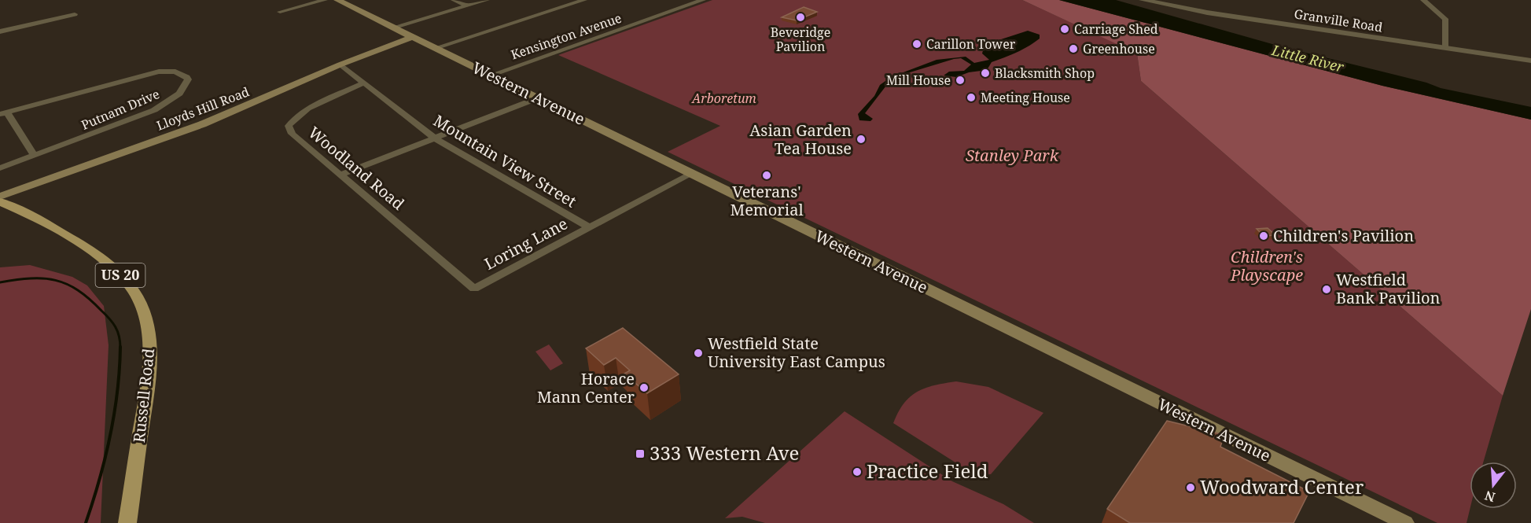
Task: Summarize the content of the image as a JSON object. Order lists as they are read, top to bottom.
{
  "streets": {
    "main road": [
      "Western Avenue",
      "Lloyds Hill Road",
      "US 20",
      "Russell Road"
    ],
    "street": [
      "Granville Road",
      "Kensington Avenue",
      "Putnam Drive",
      "Mountain View Street",
      "Woodland Road",
      "Loring Lane"
    ]
  },
  "crossings": [
    ["Kensington Avenue", "Western Avenue"],
    ["Western Avenue", "Lloyds Hill Road"],
    ["Western Avenue", "Loring Lane"],
    ["Lloyds Hill Road", "Mountain View Street"],
    ["Mountain View Street", "Woodland Road"],
    ["Mountain View Street", "Loring Lane"],
    ["Woodland Road", "Loring Lane"]
  ],
  "water": ["Little River"],
  "parks": ["Arboretum", "Stanley Park", "Children's Playscape"],
  "places": {
    "other": [
      "Beveridge Pavilion",
      "Carriage Shed",
      "Carillon Tower",
      "Greenhouse",
      "Blacksmith Shop",
      "Mill House",
      "Meeting House",
      "Asian Garden Tea House",
      "Veterans' Memorial",
      "Children's Pavilion",
      "Westfield Bank Pavilion",
      "Westfield State University East Campus",
      "Horace Mann Center",
      "Practice Field",
      "Woodward Center"
    ],
    "transit": ["333 Western Ave"]
  },
  "north": "bottom"
}
